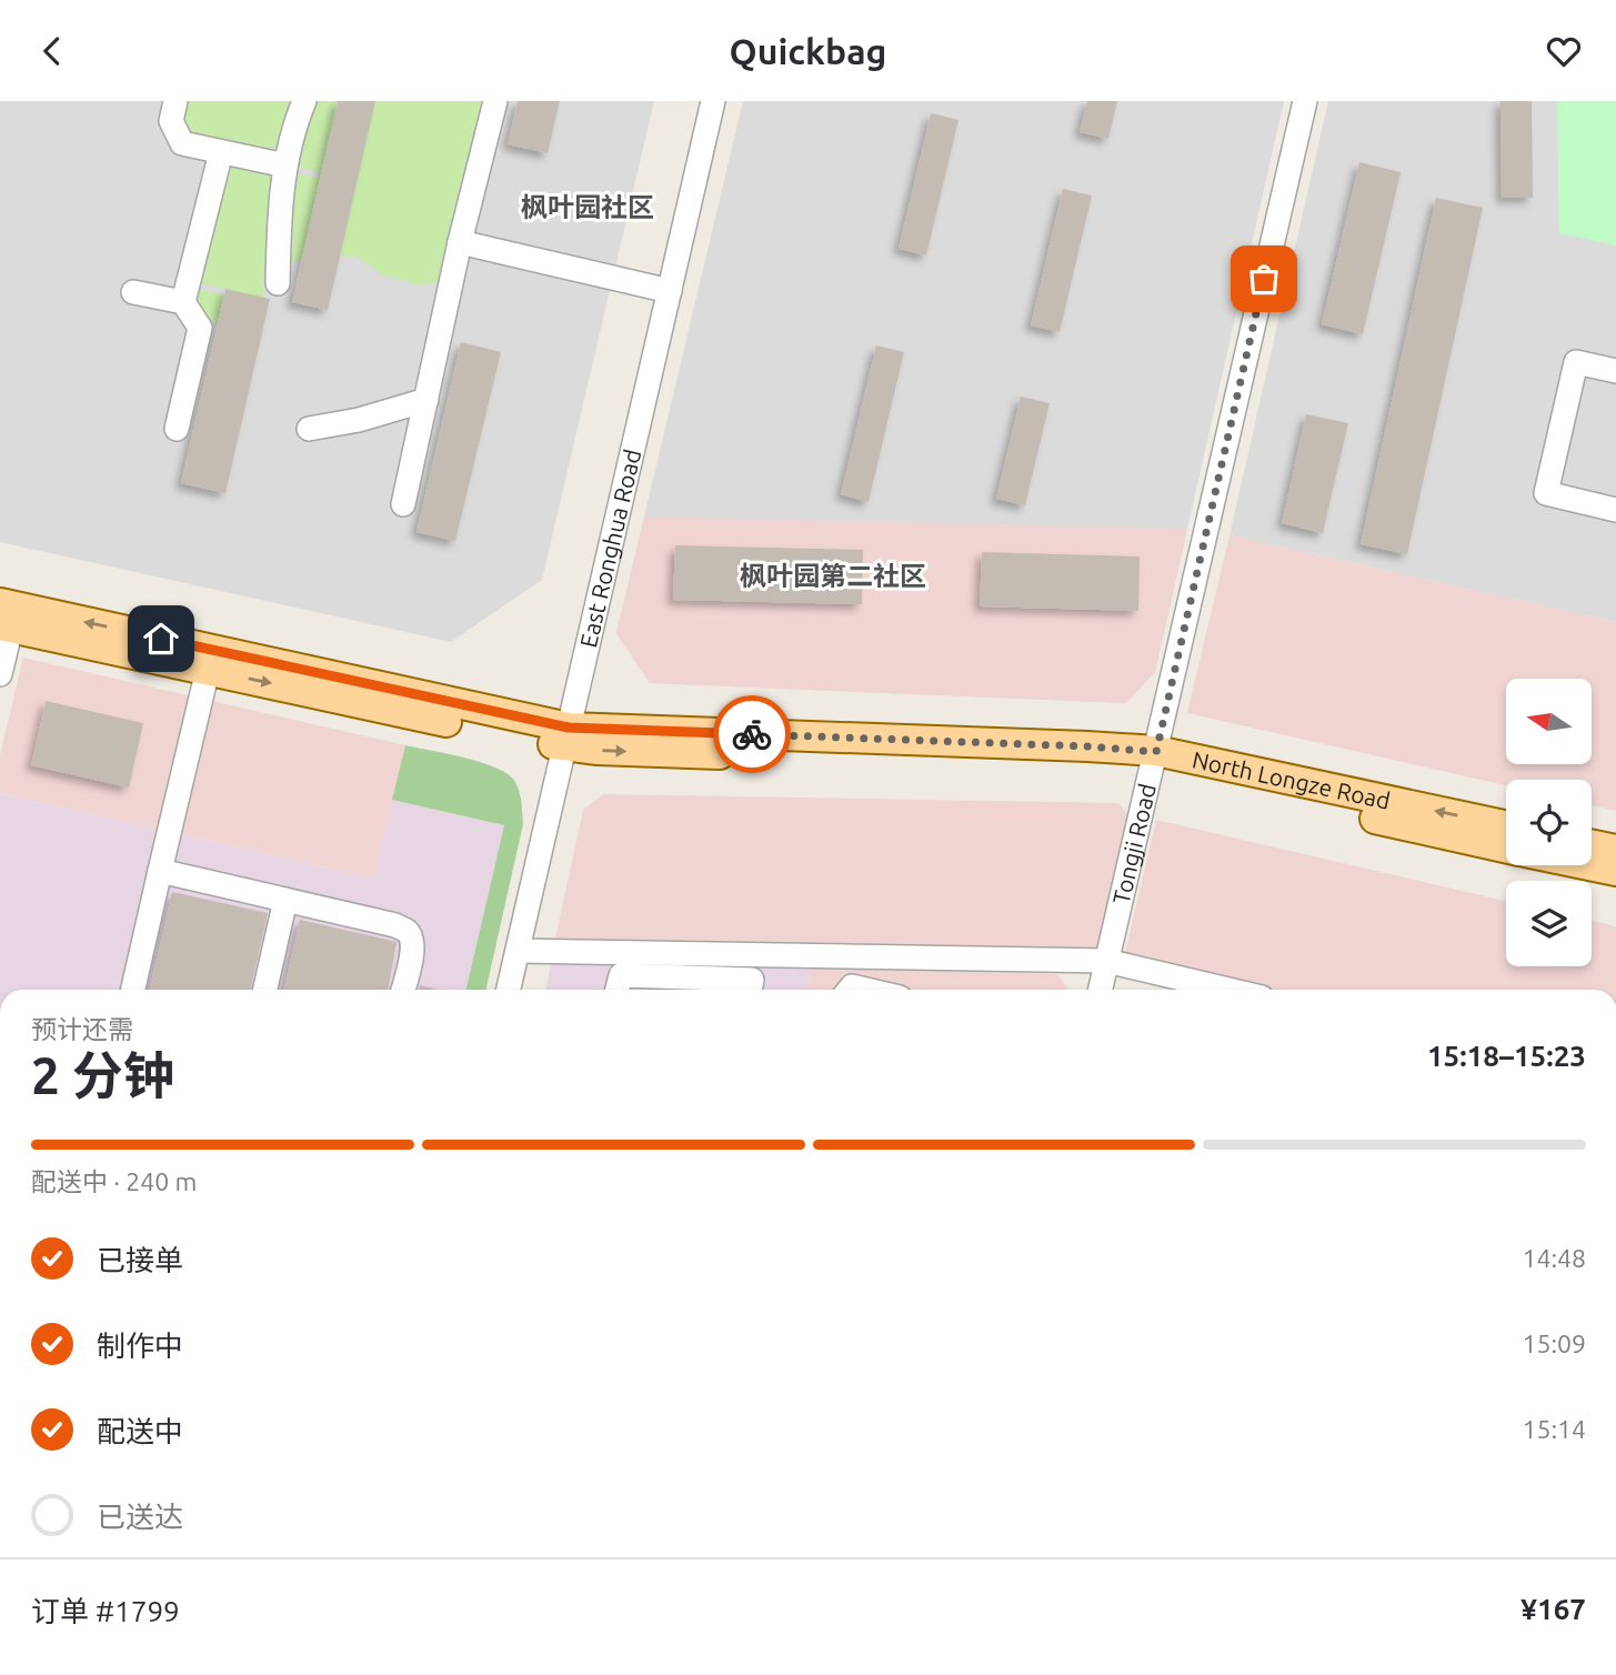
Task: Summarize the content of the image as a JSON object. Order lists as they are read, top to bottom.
{
  "streets": {
    "main road": ["North Longze Road"],
    "street": ["East Ronghua Road", "Tongji Road"]
  },
  "crossings": [
    ["East Ronghua Road", "North Longze Road"],
    ["North Longze Road", "Tongji Road"]
  ],
  "districts": ["枫叶园社区", "枫叶园第二社区"],
  "north": "left",
  "page": {
    "header": "Quickbag",
    "heading": ["2 分钟", "预计还需", "15:18–15:23"],
    "panel": ["订单 #1799", "¥167"],
    "bar": "配送中 · 240 m",
    "list": [
      ["已接单", "14:48"],
      ["制作中", "15:09"],
      ["配送中", "15:14"],
      "已送达"
    ]
  }
}
